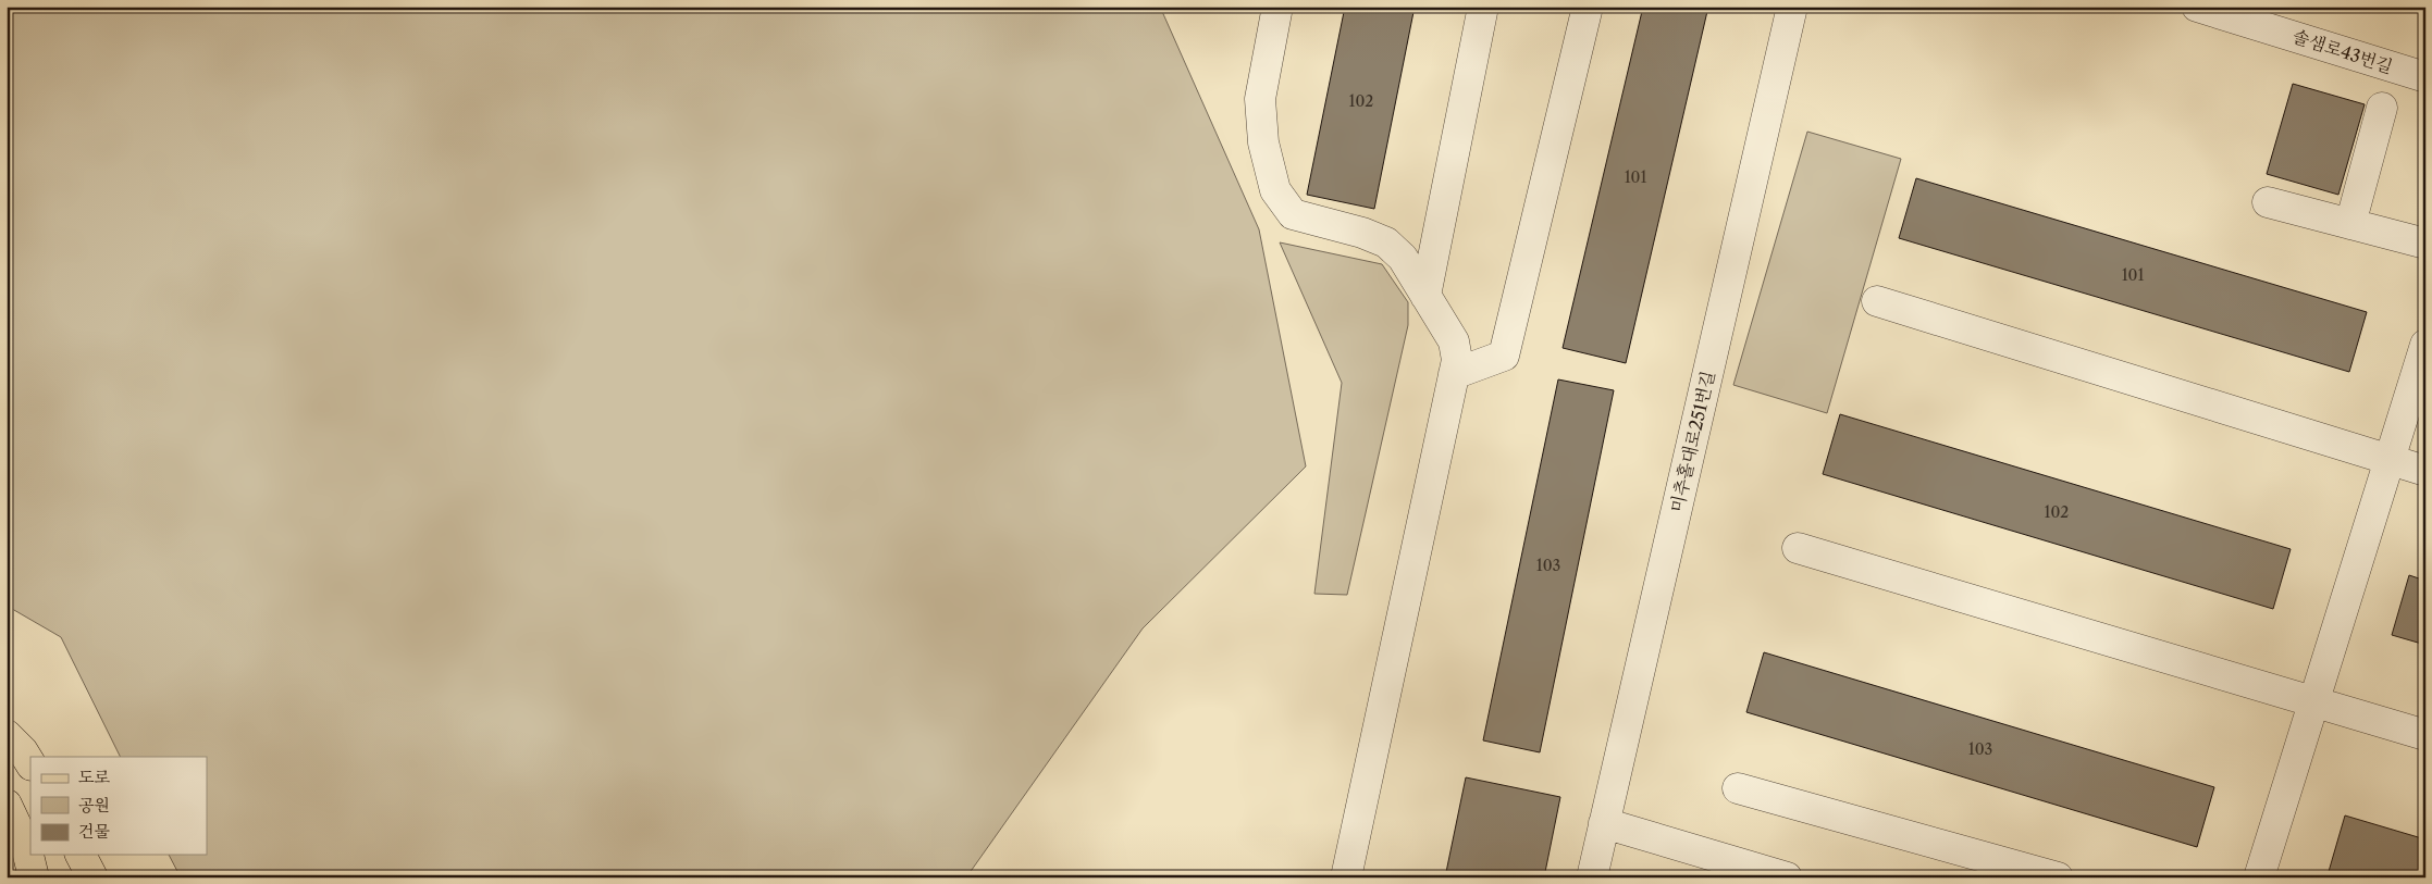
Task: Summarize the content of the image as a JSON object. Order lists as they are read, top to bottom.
{
  "streets": {
    "street": ["솔샘로43번길", "미추홀대로251번길"]
  },
  "house_numbers": [
    "102",
    "101",
    "101",
    "102",
    "103",
    "103"
  ],
  "legend": ["도로", "공원", "건물"]
}
